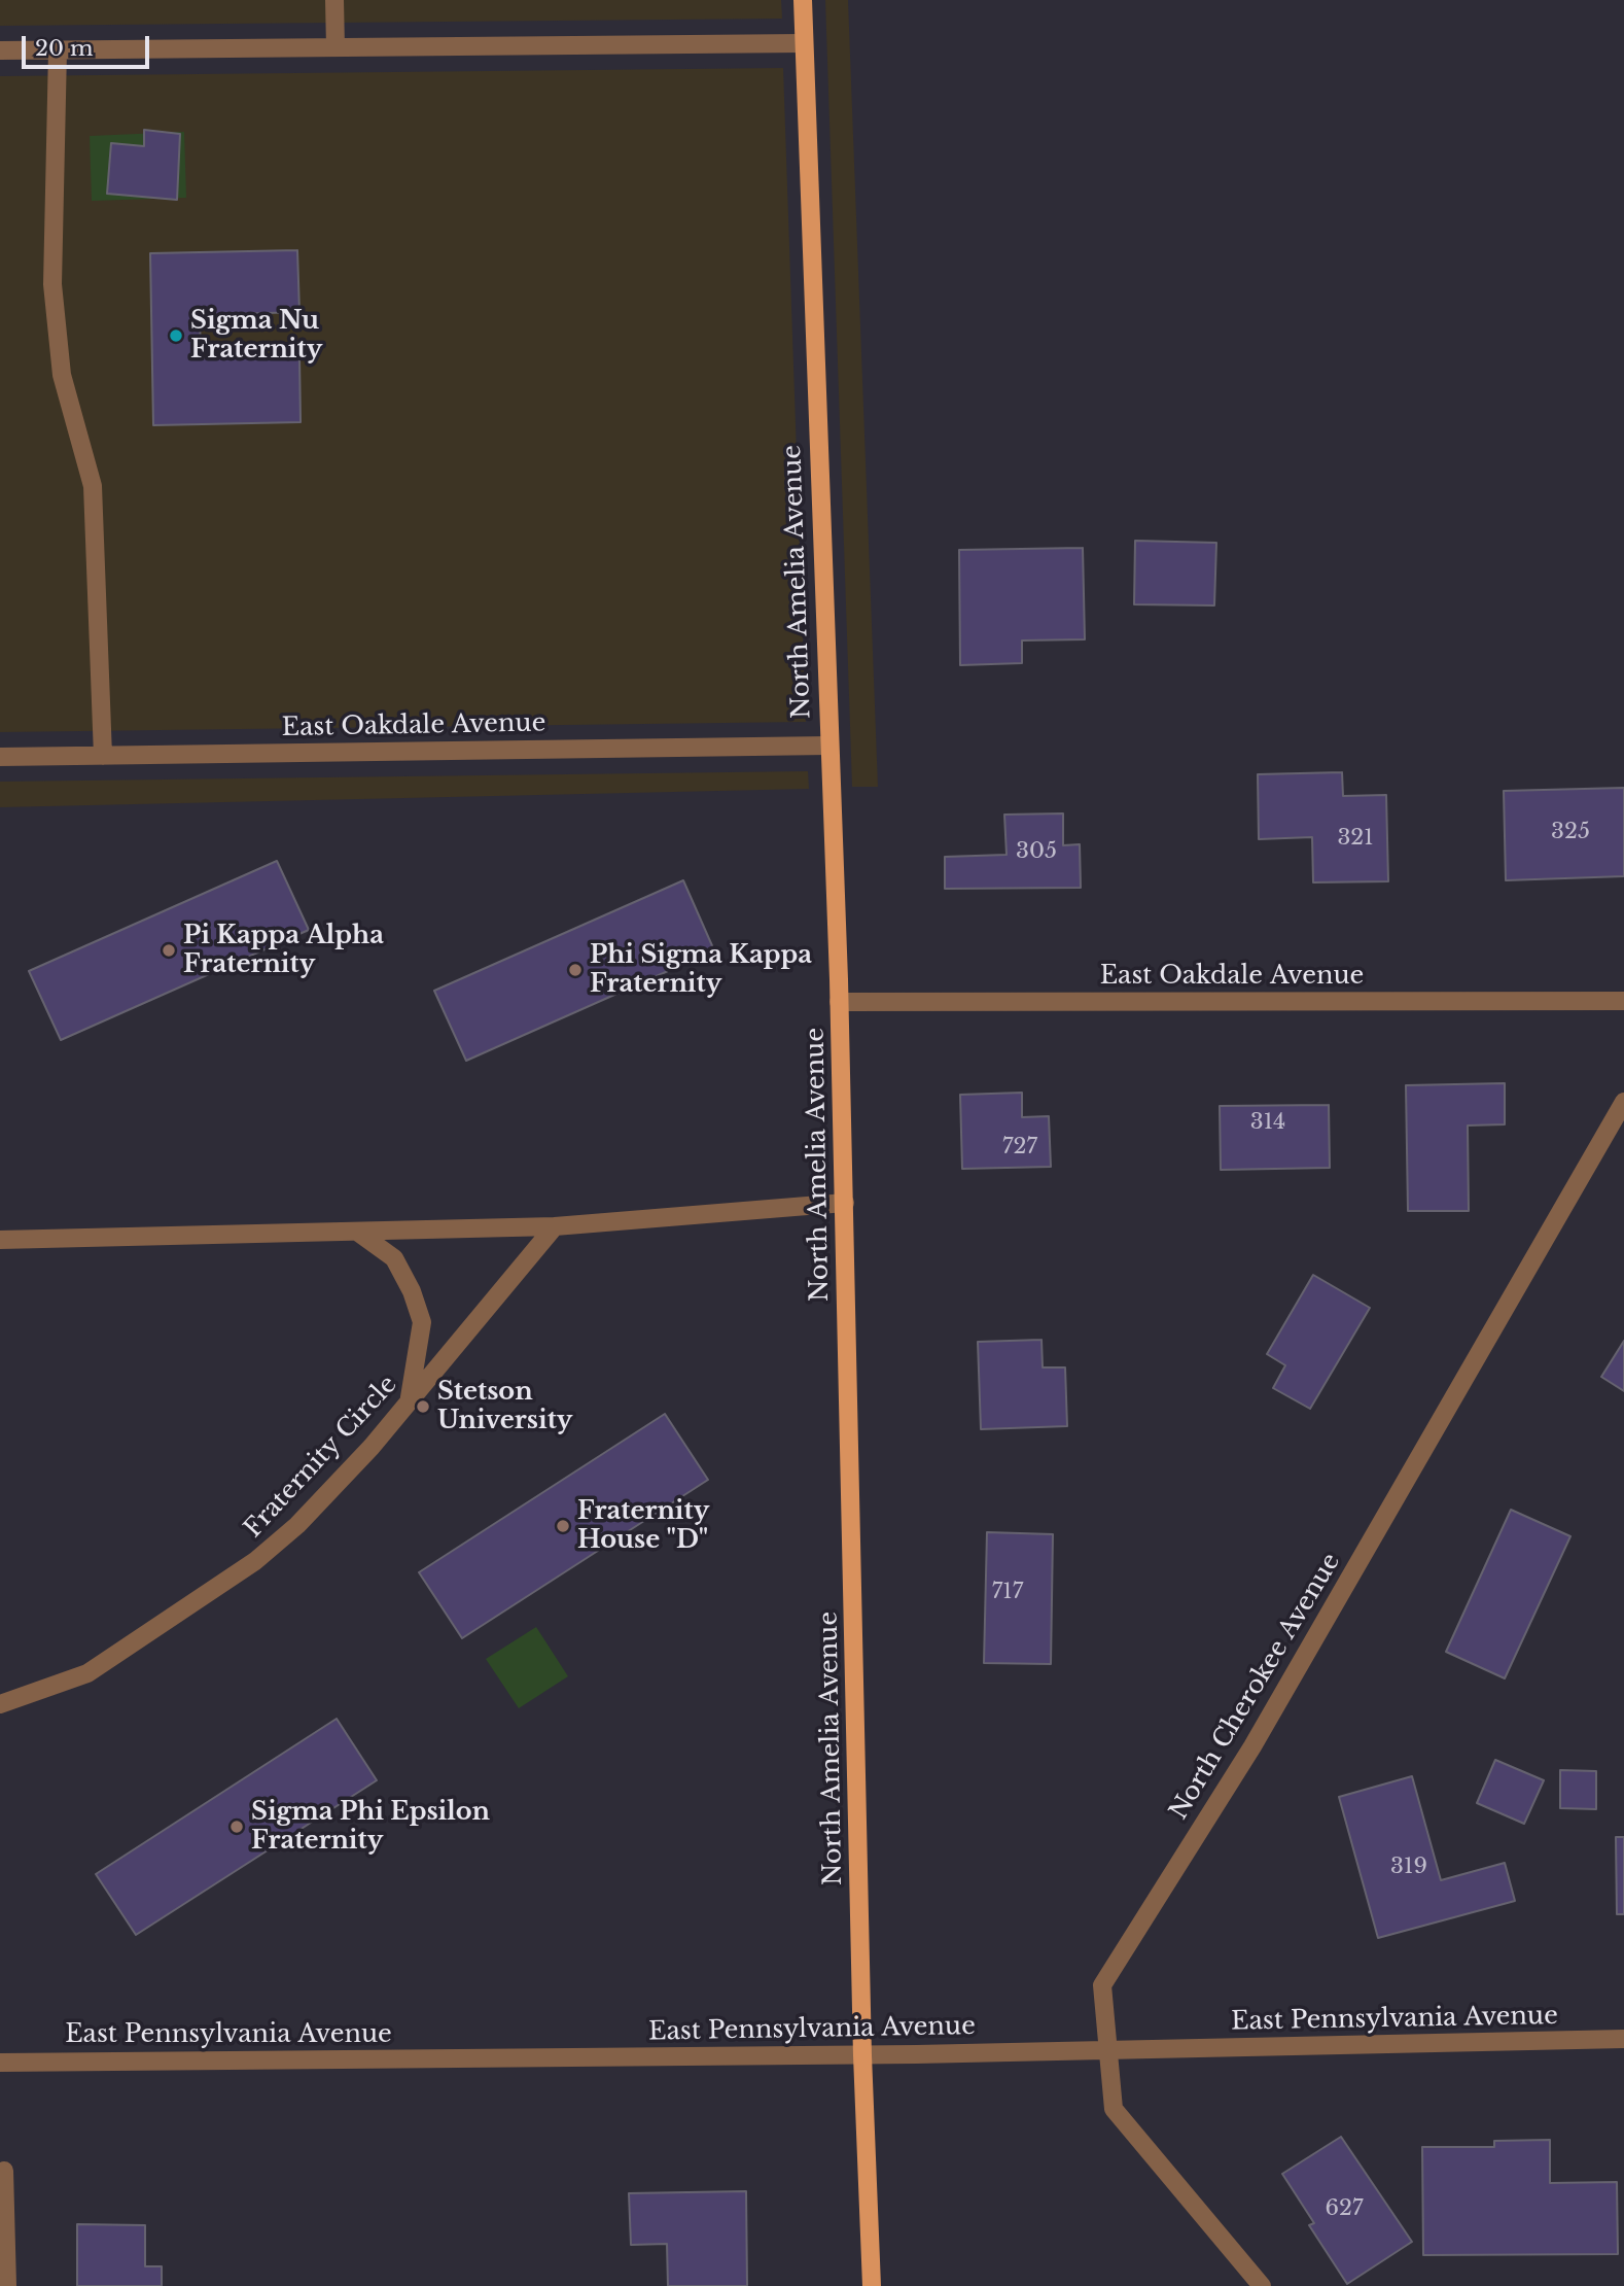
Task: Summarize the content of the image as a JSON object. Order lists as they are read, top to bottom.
{
  "streets": {
    "main road": ["North Amelia Avenue"],
    "street": [
      "East Oakdale Avenue",
      "Fraternity Circle",
      "North Cherokee Avenue",
      "East Pennsylvania Avenue"
    ]
  },
  "crossings": [
    ["North Amelia Avenue", "East Oakdale Avenue"],
    ["North Amelia Avenue", "East Pennsylvania Avenue"],
    ["North Cherokee Avenue", "East Pennsylvania Avenue"]
  ],
  "places": [
    "Sigma Nu Fraternity",
    "Pi Kappa Alpha Fraternity",
    "Phi Sigma Kappa Fraternity",
    "Stetson University",
    "Fraternity House \"D\"",
    "Sigma Phi Epsilon Fraternity"
  ],
  "house_numbers": [
    "325",
    "321",
    "305",
    "314",
    "727",
    "717",
    "319",
    "627"
  ],
  "scale_bar": "20 m"
}
